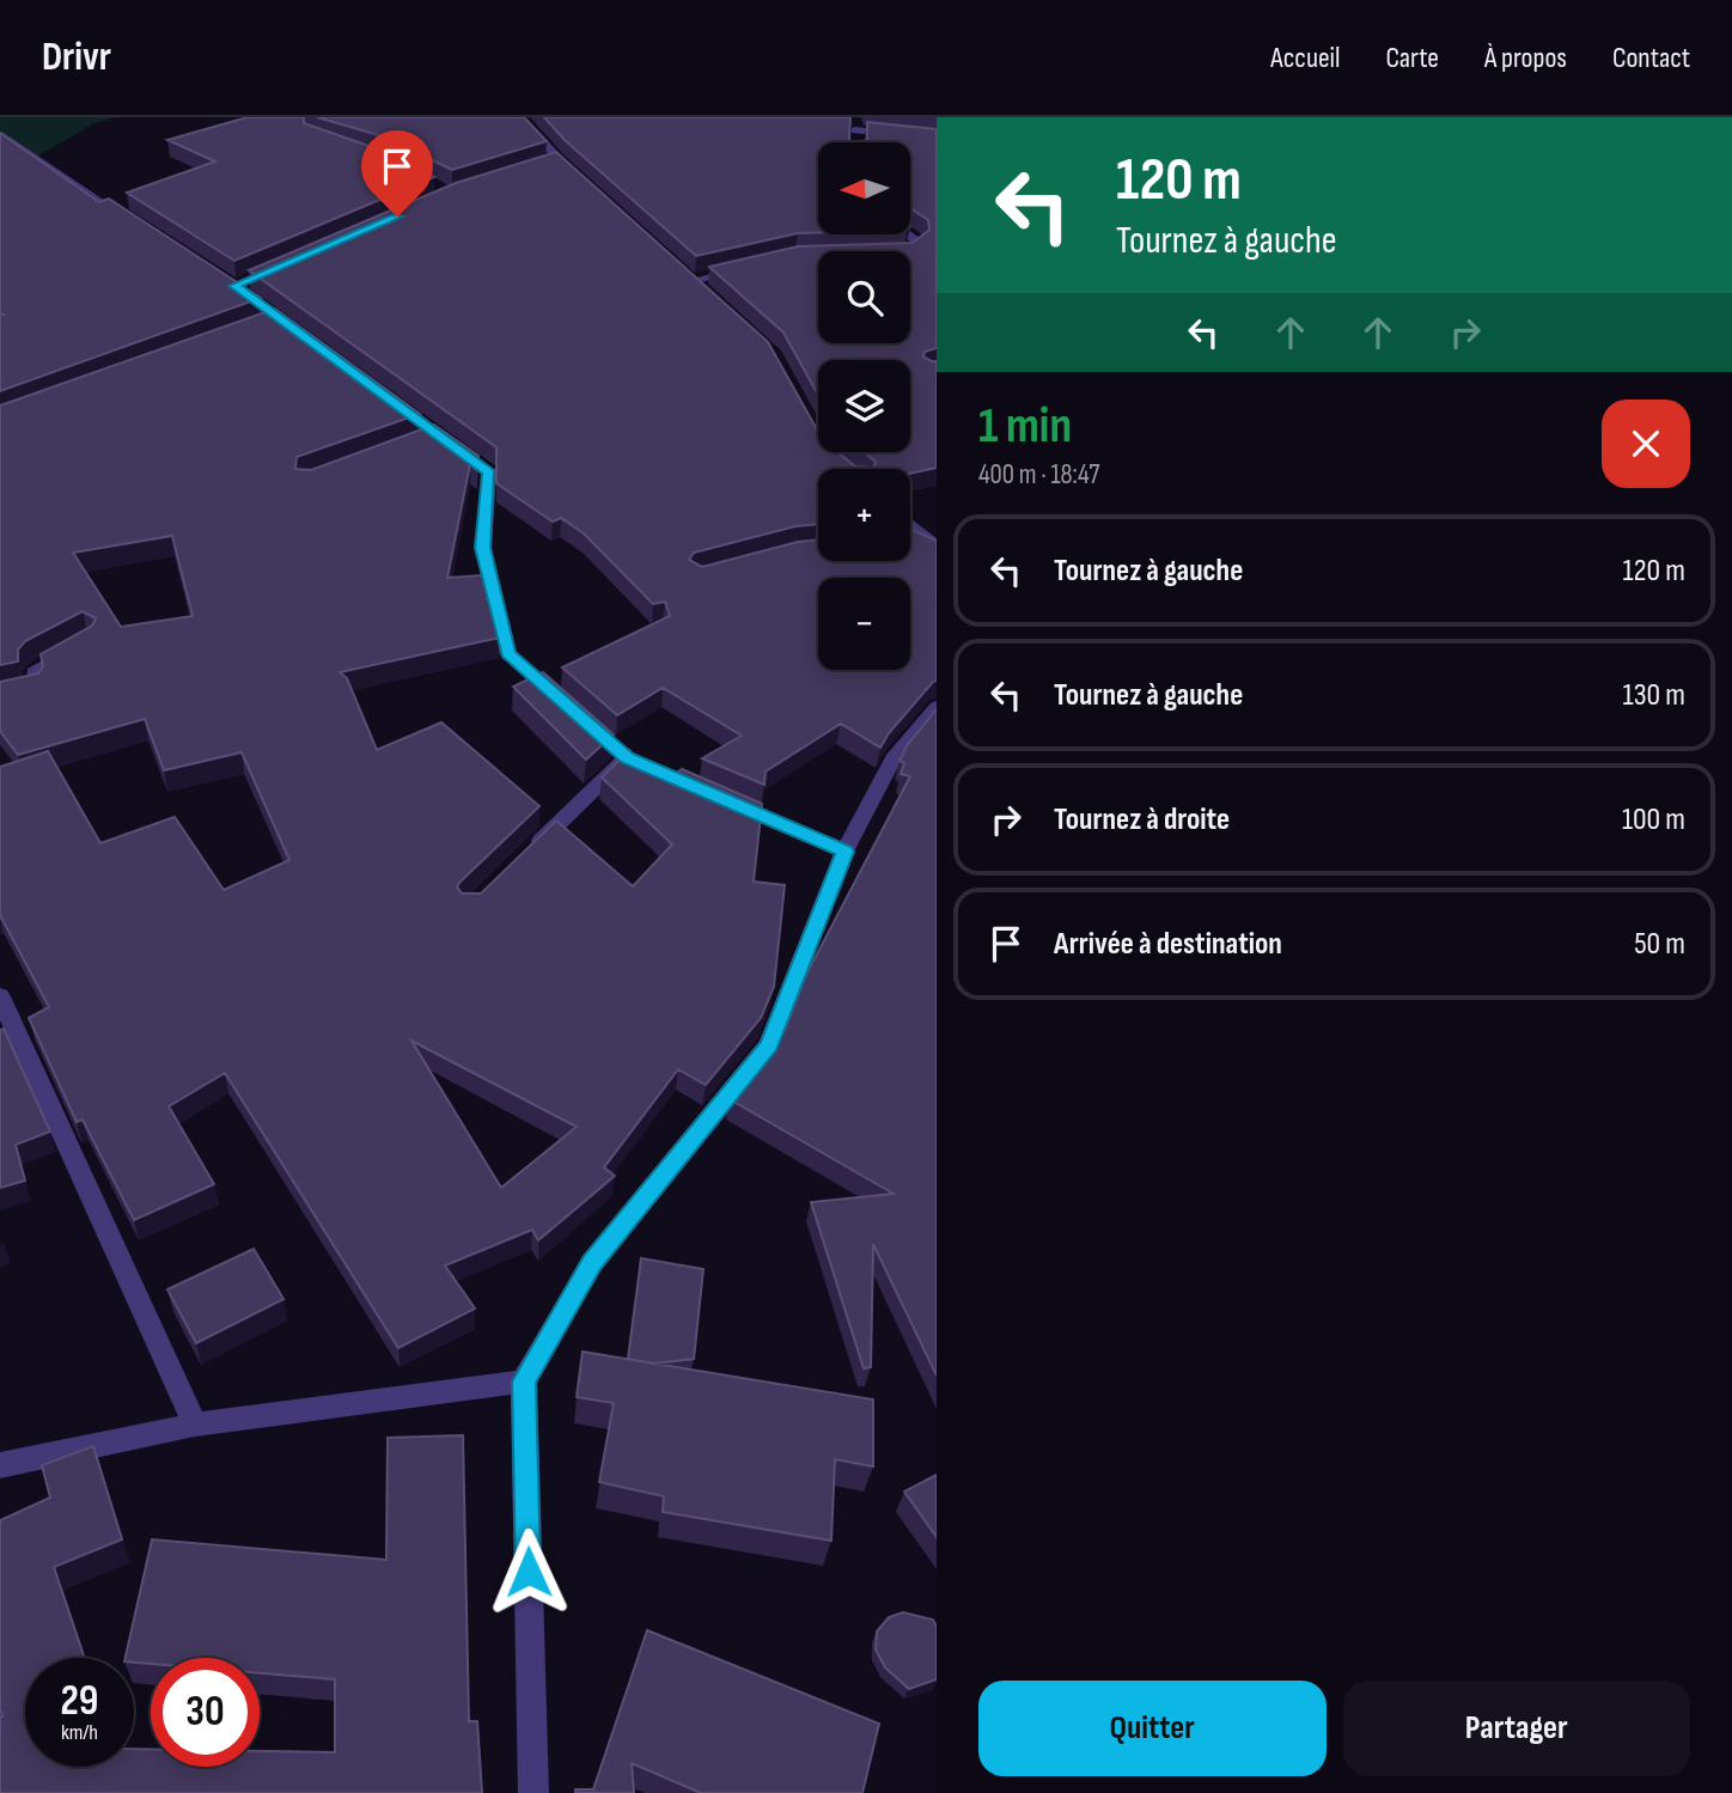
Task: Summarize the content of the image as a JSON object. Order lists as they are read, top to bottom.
{
  "north": "left",
  "page": {
    "header": "Drivr",
    "nav": [
      "Accueil",
      "Carte",
      "À propos",
      "Contact"
    ],
    "turn": ["120 m", "Tournez à gauche"],
    "map_buttons": ["+", "−"],
    "heading": ["1 min", "400 m · 18:47"],
    "list": [
      {
        "name": "Tournez à gauche",
        "value": "120 m"
      },
      {
        "name": "Tournez à gauche",
        "value": "130 m"
      },
      {
        "name": "Tournez à droite",
        "value": "100 m"
      },
      {
        "name": "Arrivée à destination",
        "value": "50 m"
      }
    ],
    "speed": "29 km/h",
    "limit": "30",
    "buttons": ["Quitter", "Partager"]
  }
}
